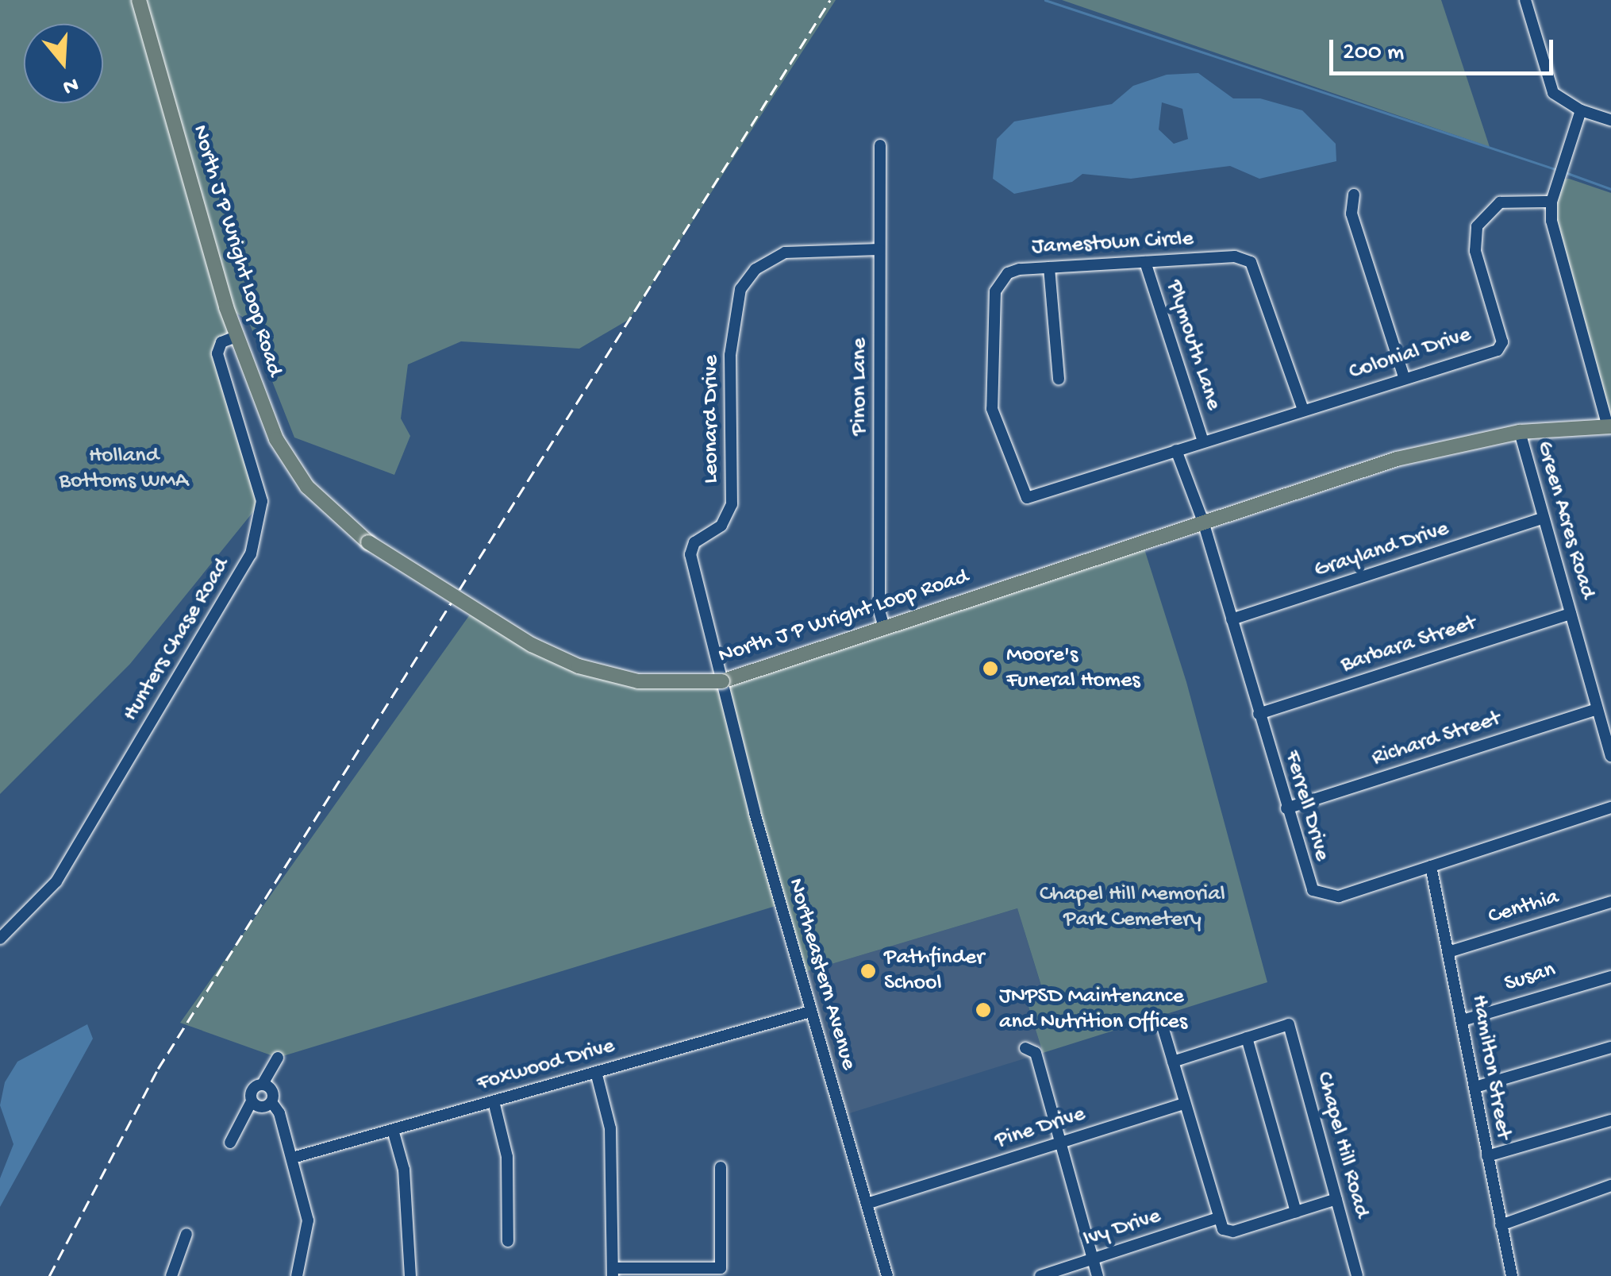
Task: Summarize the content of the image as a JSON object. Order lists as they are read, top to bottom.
{
  "streets": {
    "main road": ["North J P Wright Loop Road"],
    "street": [
      "Jamestown Circle",
      "Plymouth Lane",
      "Colonial Drive",
      "Pinon Lane",
      "Leonard Drive",
      "Green Acres Road",
      "Grayland Drive",
      "Hunters Chase Road",
      "Barbara Street",
      "Richard Street",
      "Ferrell Drive",
      "Centhia",
      "Northeastern Avenue",
      "Susan",
      "Foxwood Drive",
      "Hamilton Street",
      "Pine Drive",
      "Chapel Hill Road",
      "Ivy Drive"
    ]
  },
  "crossings": [
    ["Jamestown Circle", "Plymouth Lane"],
    ["Jamestown Circle", "Colonial Drive"],
    ["North J P Wright Loop Road", "Pinon Lane"],
    ["North J P Wright Loop Road", "Leonard Drive"],
    ["North J P Wright Loop Road", "Green Acres Road"],
    ["North J P Wright Loop Road", "Hunters Chase Road"],
    ["North J P Wright Loop Road", "Ferrell Drive"],
    ["North J P Wright Loop Road", "Northeastern Avenue"],
    ["Plymouth Lane", "Colonial Drive"],
    ["Pinon Lane", "Leonard Drive"],
    ["Leonard Drive", "Northeastern Avenue"],
    ["Green Acres Road", "Grayland Drive"],
    ["Green Acres Road", "Barbara Street"],
    ["Green Acres Road", "Richard Street"],
    ["Grayland Drive", "Ferrell Drive"],
    ["Barbara Street", "Ferrell Drive"],
    ["Richard Street", "Ferrell Drive"],
    ["Ferrell Drive", "Hamilton Street"],
    ["Centhia", "Hamilton Street"],
    ["Northeastern Avenue", "Foxwood Drive"],
    ["Northeastern Avenue", "Pine Drive"],
    ["Susan", "Hamilton Street"]
  ],
  "parks": ["Holland Bottoms WMA", "Chapel Hill Memorial Park Cemetery"],
  "places": ["Moore's Funeral Homes", "Pathfinder School", "JNPSD Maintenance and Nutrition Offices"],
  "scale_bar": "200 m",
  "north": "bottom"
}
